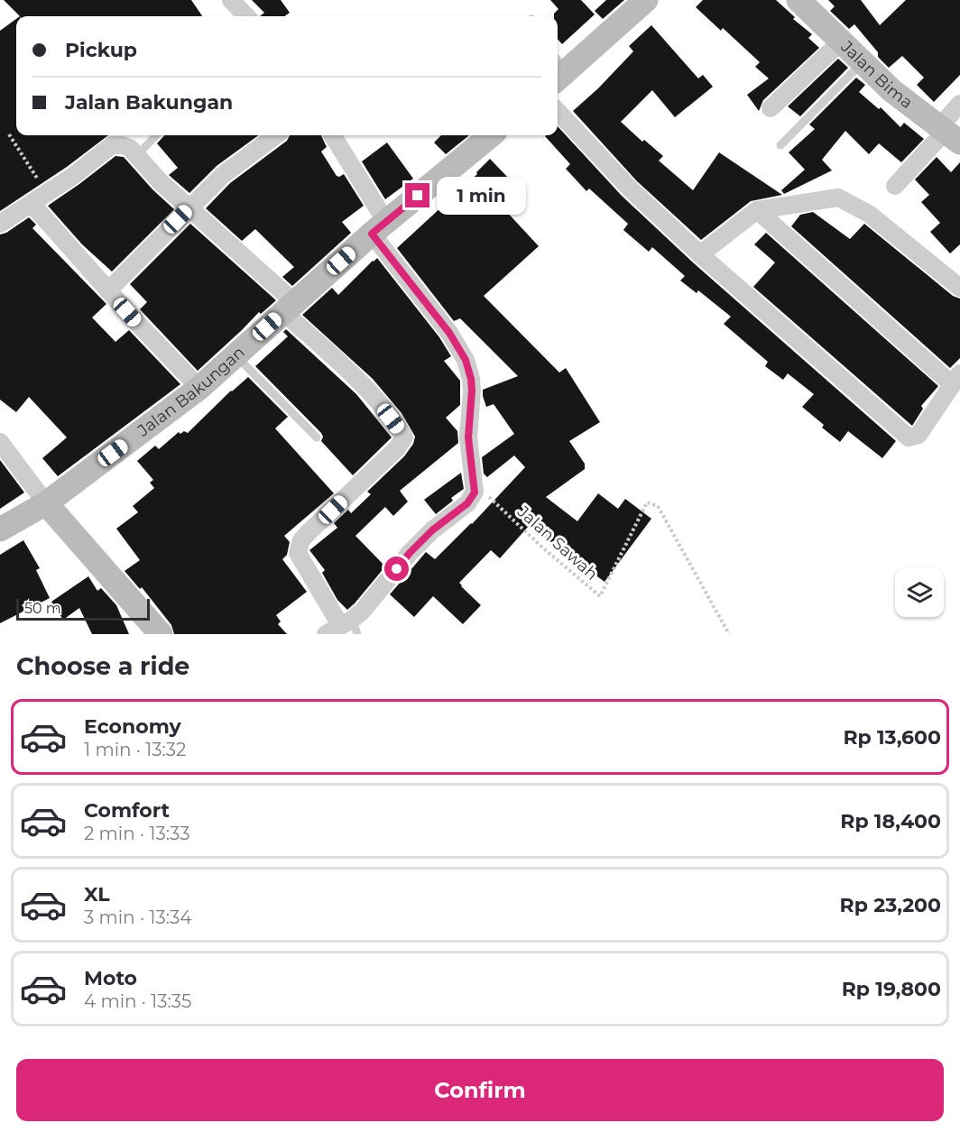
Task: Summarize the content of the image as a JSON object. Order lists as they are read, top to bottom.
{
  "streets": {
    "main road": ["Jalan Bima", "Jalan Bakungan"],
    "path": ["Jalan Sawah"]
  },
  "scale_bar": "50 m",
  "page": {
    "banner": ["Pickup", "Jalan Bakungan"],
    "bubble": "1 min",
    "scale": "50 m",
    "heading": "Choose a ride",
    "list": [
      {
        "name": "Economy",
        "note": "1 min · 13:32",
        "value": "Rp 13,600"
      },
      {
        "name": "Comfort",
        "note": "2 min · 13:33",
        "value": "Rp 18,400"
      },
      {
        "name": "XL",
        "note": "3 min · 13:34",
        "value": "Rp 23,200"
      },
      {
        "name": "Moto",
        "note": "4 min · 13:35",
        "value": "Rp 19,800"
      }
    ],
    "buttons": "Confirm"
  }
}
